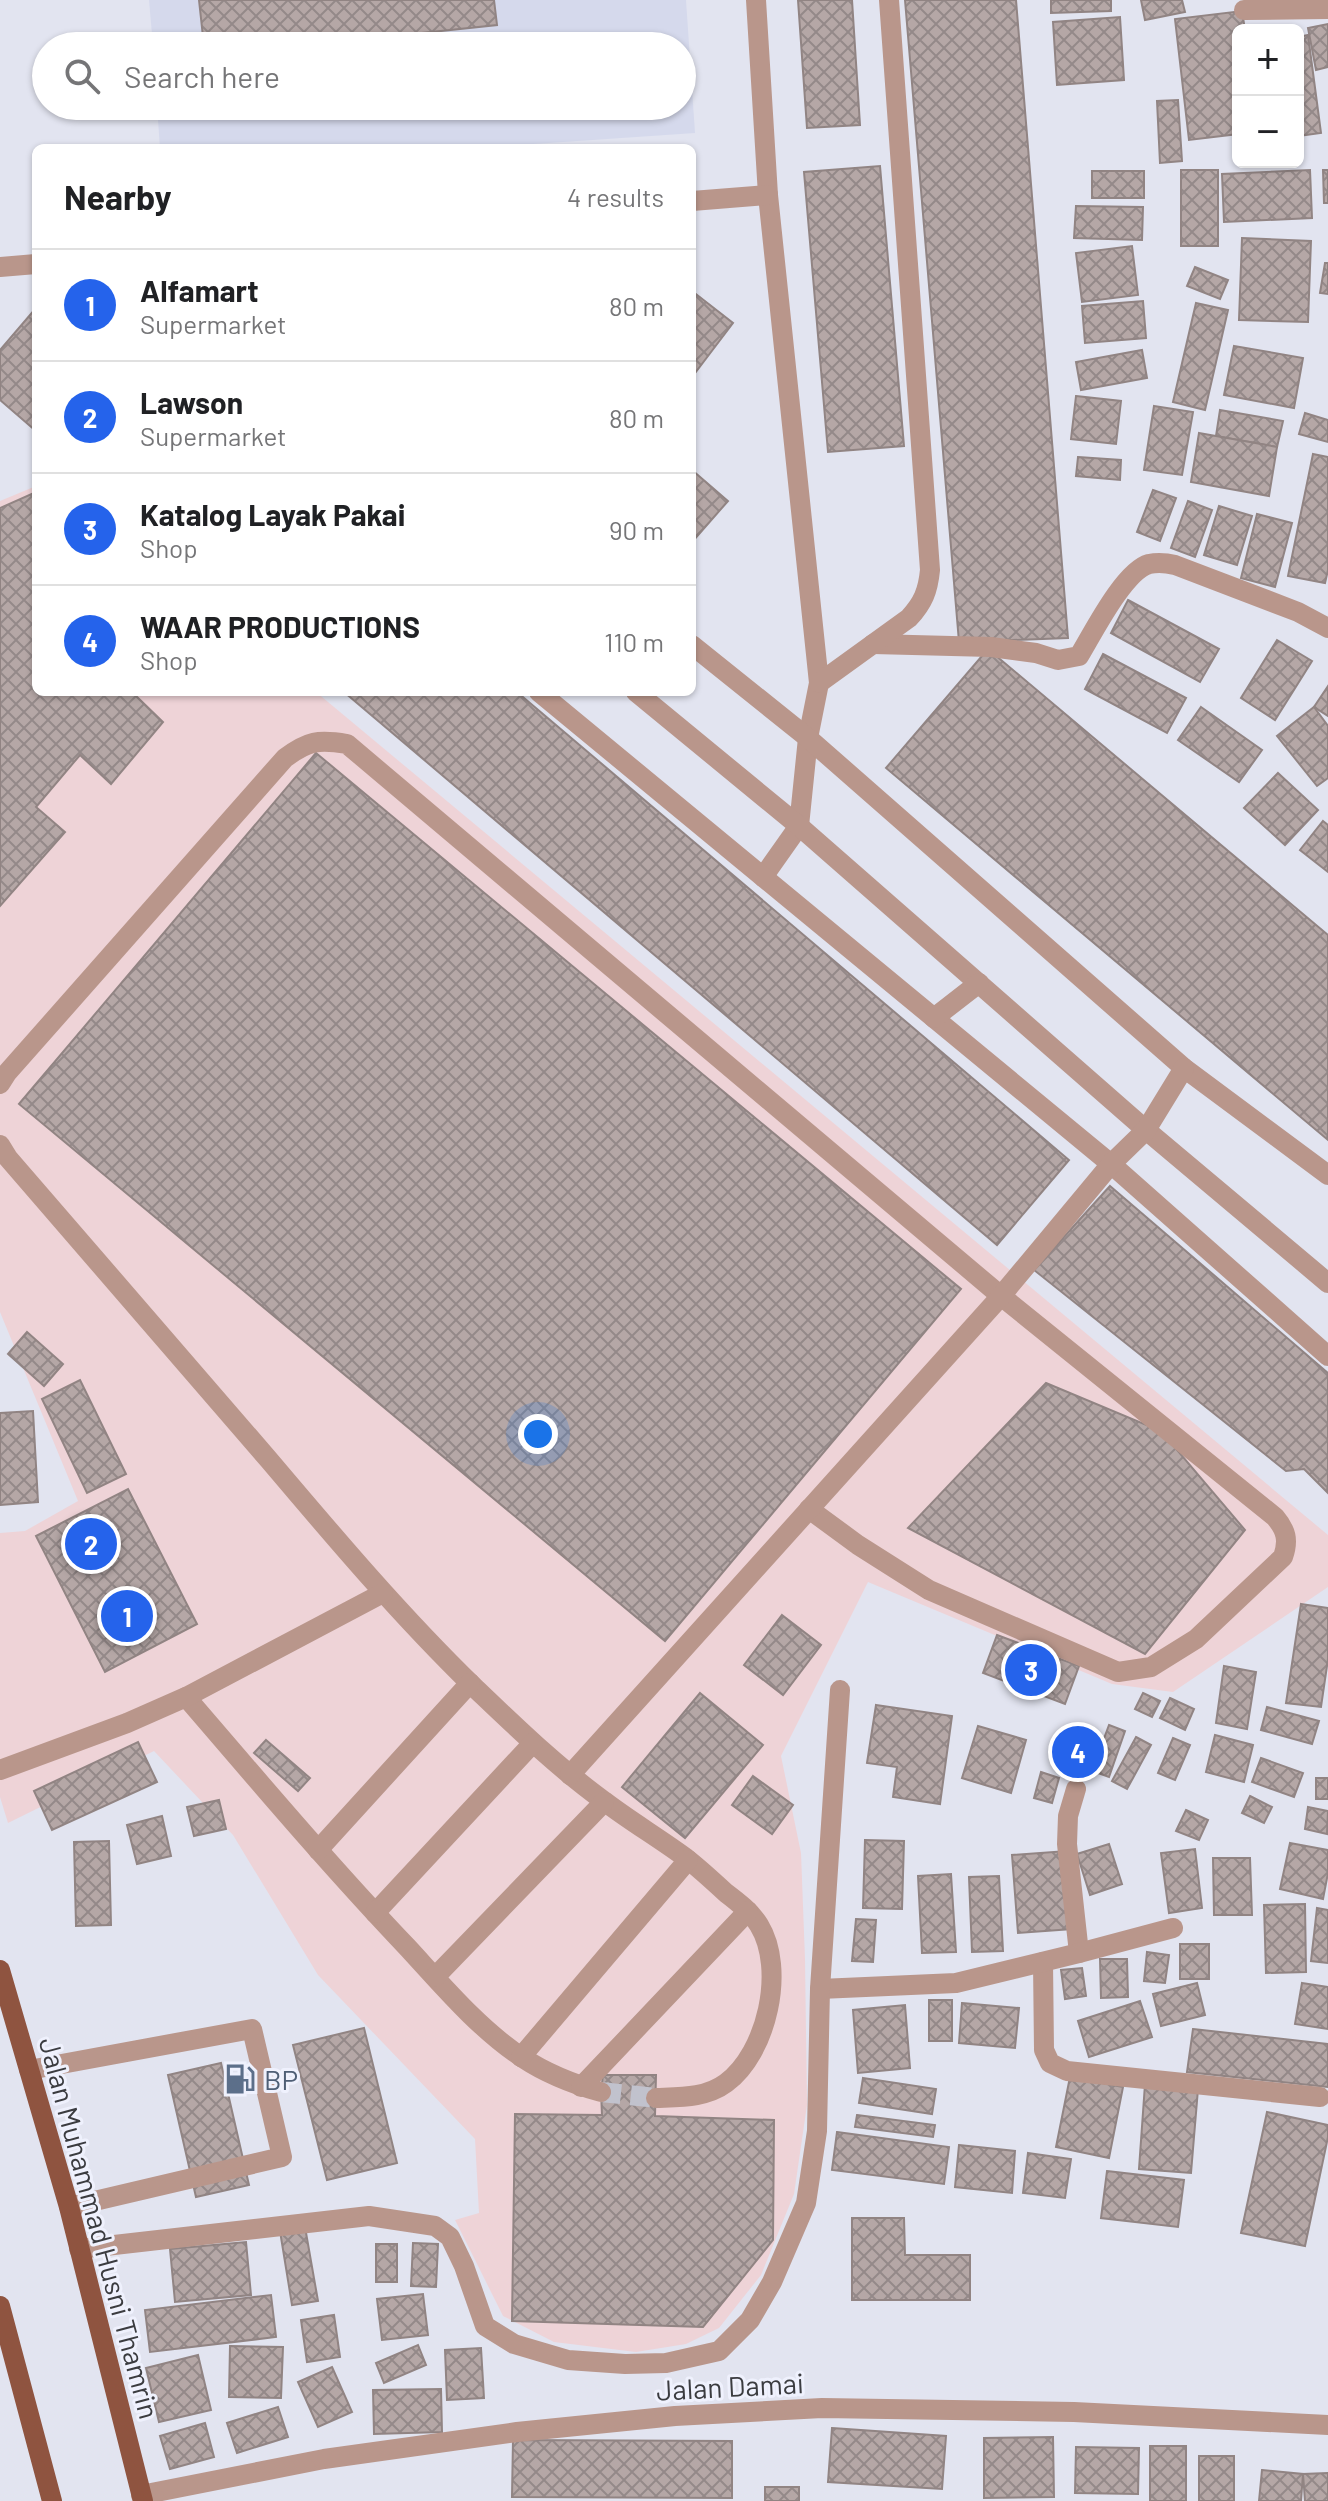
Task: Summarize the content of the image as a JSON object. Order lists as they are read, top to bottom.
{
  "streets": {
    "main road": ["Jalan Muhammad Husni Thamrin"],
    "street": ["Jalan Damai"]
  },
  "crossings": [
    ["Jalan Muhammad Husni Thamrin", "Jalan Damai"]
  ],
  "places": {
    "fuel station": ["BP"]
  },
  "page": {
    "map_buttons": ["+", "−"],
    "search": "Search here",
    "heading": ["Nearby", "4 results"],
    "list": [
      {
        "mark": "1",
        "name": "Alfamart",
        "note": "Supermarket",
        "value": "80 m"
      },
      {
        "mark": "2",
        "name": "Lawson",
        "note": "Supermarket",
        "value": "80 m"
      },
      {
        "mark": "3",
        "name": "Katalog Layak Pakai",
        "note": "Shop",
        "value": "90 m"
      },
      {
        "mark": "4",
        "name": "WAAR PRODUCTIONS",
        "note": "Shop",
        "value": "110 m"
      }
    ],
    "pins": [
      "2",
      "1",
      "3",
      "4"
    ]
  }
}
